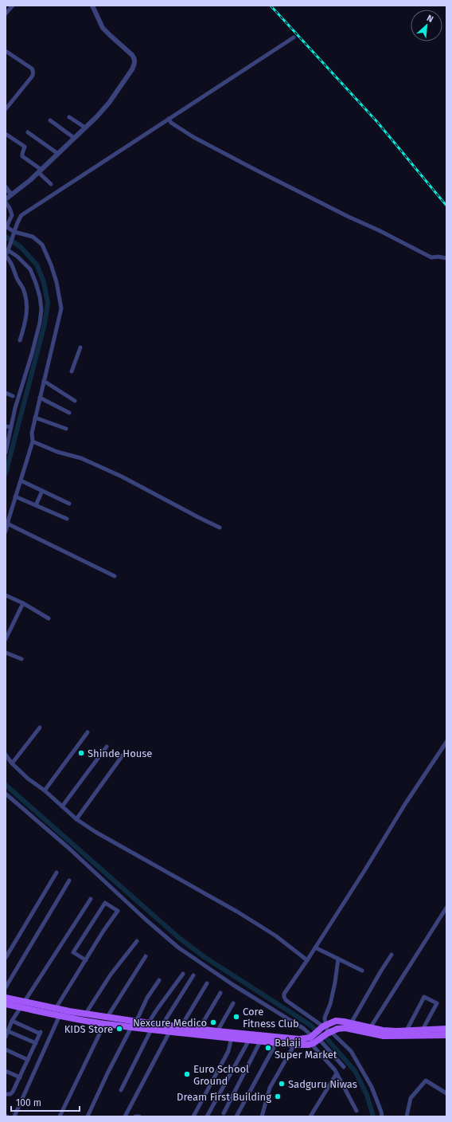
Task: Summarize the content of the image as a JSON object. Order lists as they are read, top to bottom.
{
  "places": [
    "Shinde House",
    "Core Fitness Club",
    "Nexcure Medico",
    "KIDS Store",
    "Balaji Super Market",
    "Euro School Ground",
    "Sadguru Niwas",
    "Dream First Building"
  ],
  "scale_bar": "100 m",
  "north": "top right"
}
